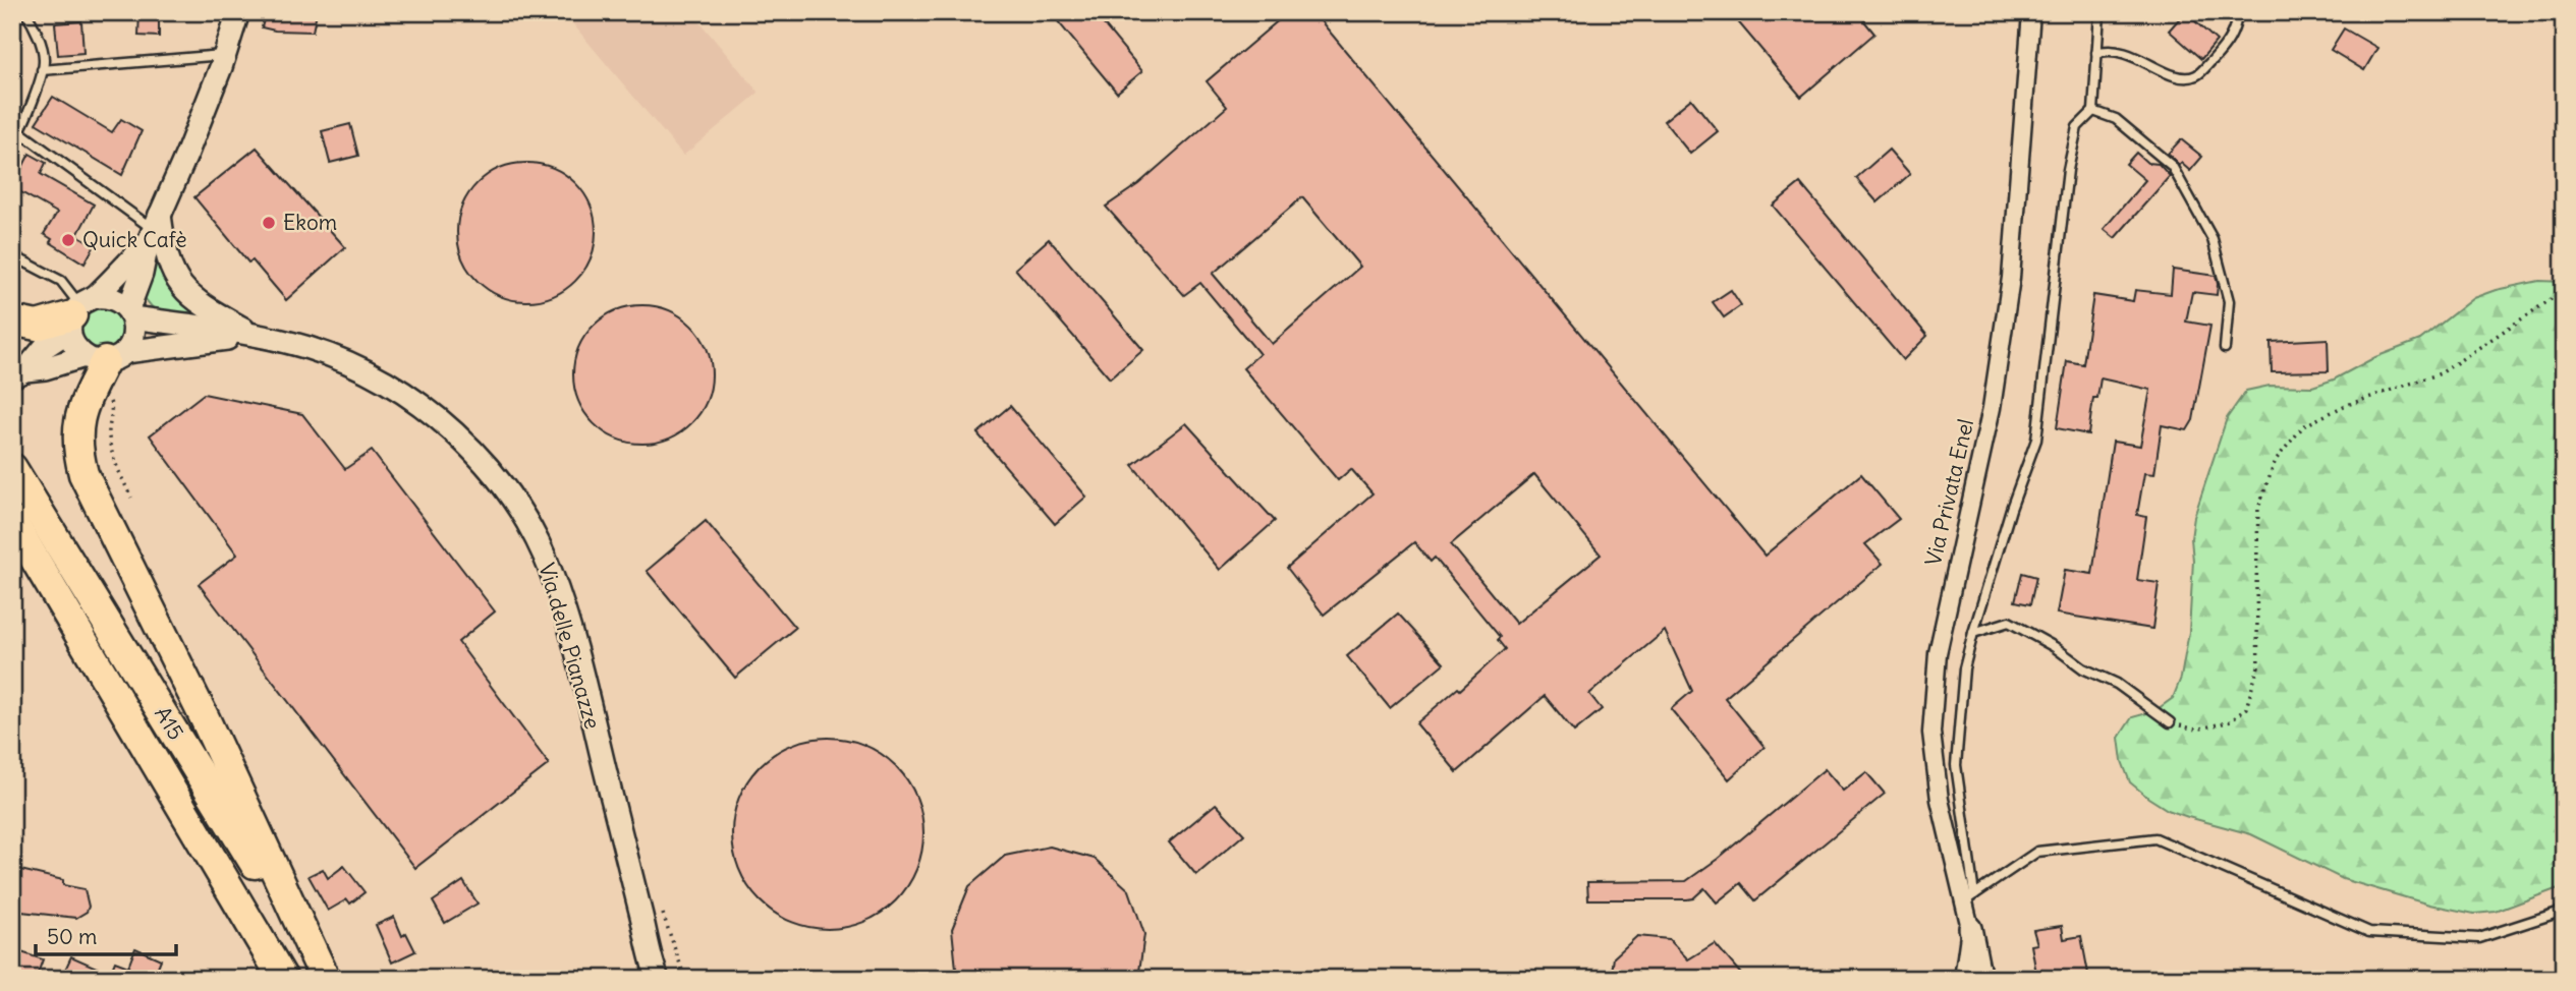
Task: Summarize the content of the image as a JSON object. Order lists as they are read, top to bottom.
{
  "streets": {
    "highway": ["A15"],
    "street": ["Via Privata Enel", "Via delle Pianazze"]
  },
  "places": ["Ekom", "Quick Cafè"],
  "scale_bar": "50 m"
}
